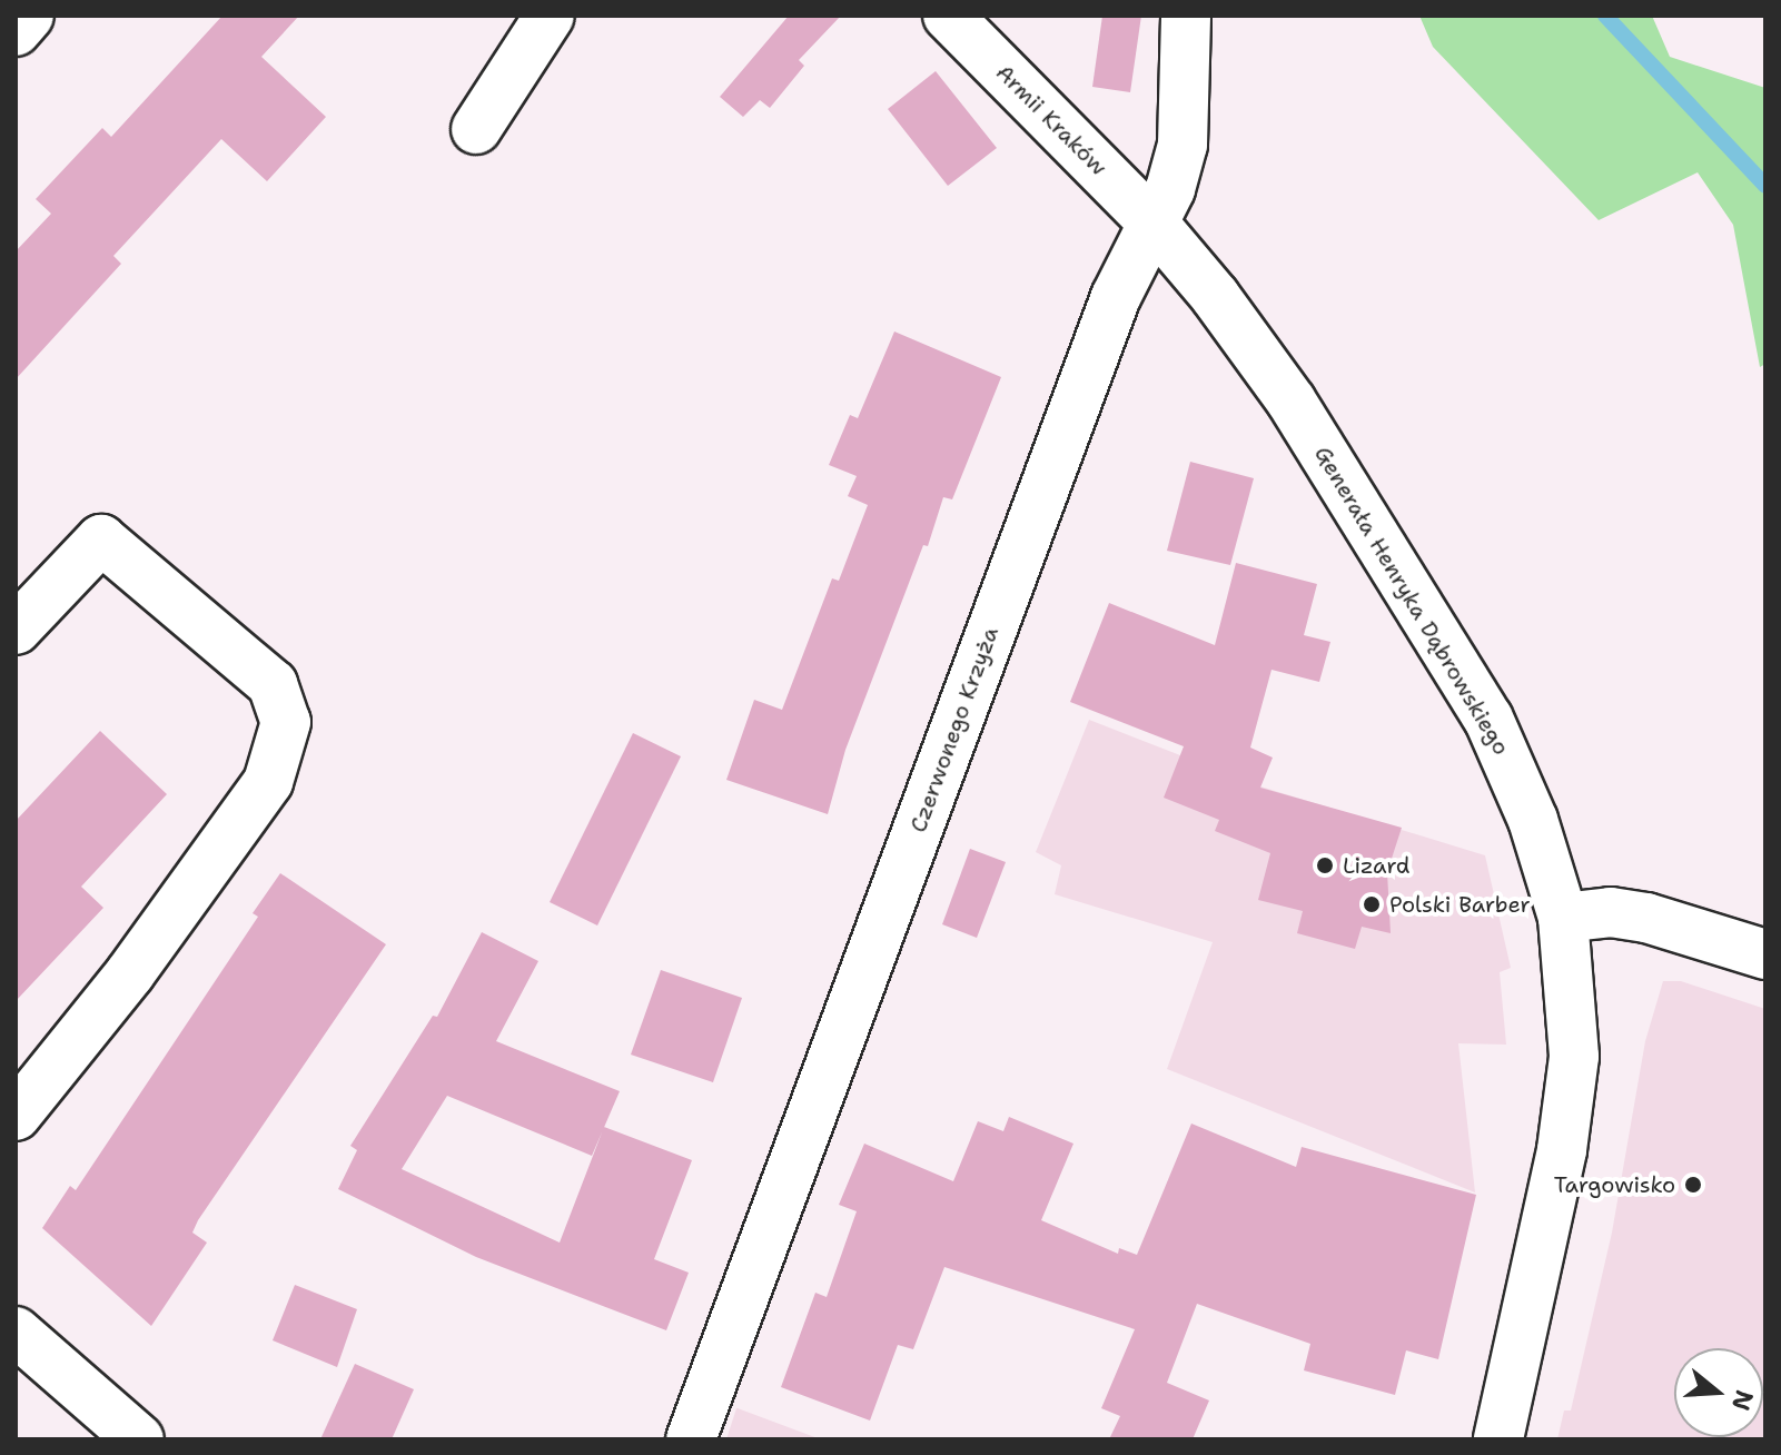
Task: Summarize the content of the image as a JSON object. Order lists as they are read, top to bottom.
{
  "streets": {
    "street": ["Armii Kraków", "Generała Henryka Dąbrowskiego", "Czerwonego Krzyża"]
  },
  "crossings": [
    ["Armii Kraków", "Generała Henryka Dąbrowskiego"],
    ["Armii Kraków", "Czerwonego Krzyża"],
    ["Generała Henryka Dąbrowskiego", "Czerwonego Krzyża"]
  ],
  "places": ["Lizard", "Polski Barber", "Targowisko"],
  "north": "right"
}
